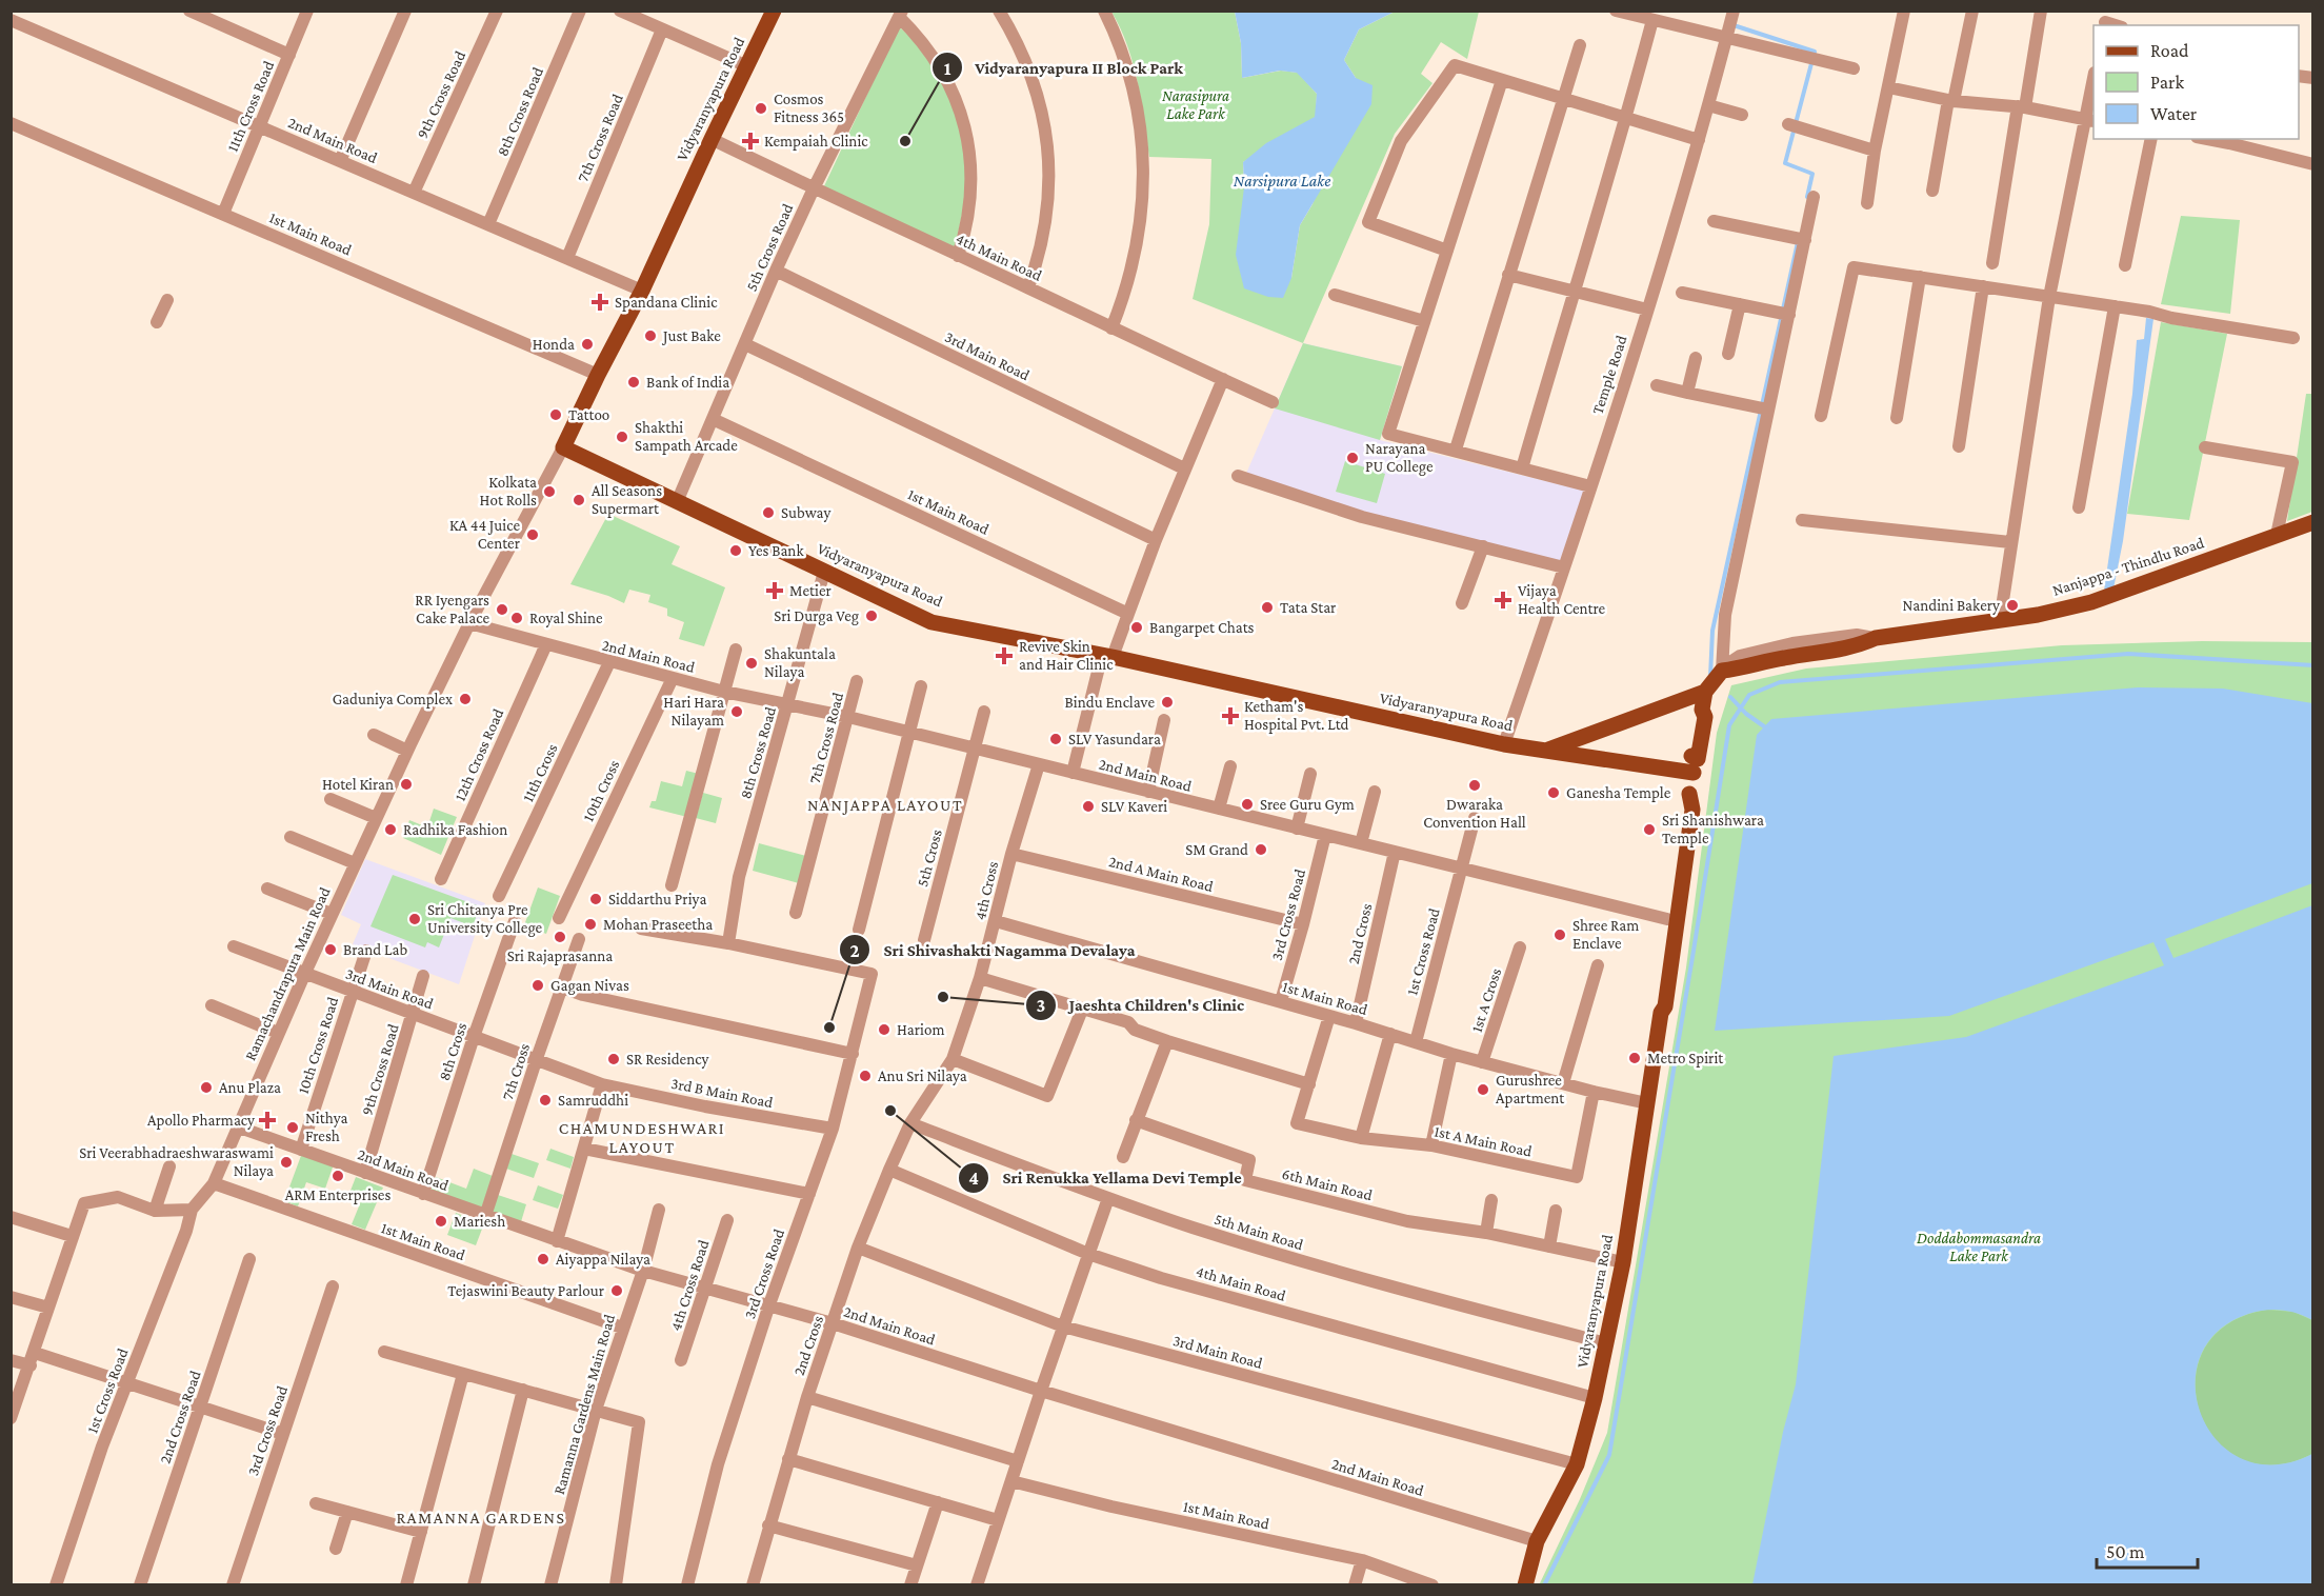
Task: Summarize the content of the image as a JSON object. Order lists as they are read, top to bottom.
{
  "streets": {
    "main road": ["Vidyaranyapura Road", "Nanjappa - Thindlu Road"],
    "street": [
      "9th Cross Road",
      "11th Cross Road",
      "8th Cross Road",
      "7th Cross Road",
      "2nd Main Road",
      "1st Main Road",
      "5th Cross Road",
      "4th Main Road",
      "3rd Main Road",
      "Temple Road",
      "12th Cross Road",
      "11th Cross",
      "10th Cross",
      "5th Cross",
      "2nd A Main Road",
      "4th Cross",
      "3rd Cross Road",
      "2nd Cross",
      "1st Cross Road",
      "Ramachandrapura Main Road",
      "1st A Cross",
      "10th Cross Road",
      "8th Cross",
      "7th Cross",
      "3rd B Main Road",
      "1st A Main Road",
      "6th Main Road",
      "5th Main Road",
      "4th Cross Road",
      "Ramanna Gardens Main Road",
      "2nd Cross Road"
    ]
  },
  "crossings": [
    ["9th Cross Road", "2nd Main Road"],
    ["9th Cross Road", "3rd Main Road"],
    ["Vidyaranyapura Road", "8th Cross Road"],
    ["Vidyaranyapura Road", "2nd Main Road"],
    ["Vidyaranyapura Road", "1st Main Road"],
    ["Vidyaranyapura Road", "5th Cross Road"],
    ["Vidyaranyapura Road", "4th Main Road"],
    ["Vidyaranyapura Road", "3rd Main Road"],
    ["Vidyaranyapura Road", "Temple Road"],
    ["Vidyaranyapura Road", "Ramachandrapura Main Road"],
    ["Vidyaranyapura Road", "6th Main Road"],
    ["Vidyaranyapura Road", "5th Main Road"],
    ["11th Cross Road", "2nd Main Road"],
    ["11th Cross Road", "1st Main Road"],
    ["8th Cross Road", "2nd Main Road"],
    ["8th Cross Road", "3rd Cross Road"],
    ["7th Cross Road", "2nd Main Road"],
    ["2nd Main Road", "12th Cross Road"],
    ["2nd Main Road", "11th Cross"],
    ["2nd Main Road", "10th Cross"],
    ["2nd Main Road", "5th Cross"],
    ["2nd Main Road", "4th Cross"],
    ["2nd Main Road", "3rd Cross Road"],
    ["2nd Main Road", "2nd Cross"],
    ["2nd Main Road", "1st Cross Road"],
    ["2nd Main Road", "Ramachandrapura Main Road"],
    ["2nd Main Road", "10th Cross Road"],
    ["2nd Main Road", "8th Cross"],
    ["2nd Main Road", "7th Cross"],
    ["2nd Main Road", "4th Cross Road"],
    ["2nd Main Road", "Ramanna Gardens Main Road"],
    ["1st Main Road", "5th Cross Road"],
    ["1st Main Road", "4th Cross"],
    ["1st Main Road", "3rd Cross Road"],
    ["1st Main Road", "2nd Cross"],
    ["1st Main Road", "1st Cross Road"],
    ["1st Main Road", "Ramachandrapura Main Road"],
    ["1st Main Road", "1st A Cross"],
    ["1st Main Road", "1st A Main Road"],
    ["1st Main Road", "Ramanna Gardens Main Road"],
    ["5th Cross Road", "4th Main Road"],
    ["5th Cross Road", "3rd Main Road"],
    ["4th Main Road", "2nd Cross"],
    ["3rd Main Road", "2nd Cross"],
    ["3rd Main Road", "Ramachandrapura Main Road"],
    ["3rd Main Road", "10th Cross Road"],
    ["3rd Main Road", "8th Cross"],
    ["3rd Main Road", "7th Cross"],
    ["3rd Main Road", "3rd B Main Road"],
    ["2nd A Main Road", "4th Cross"],
    ["2nd A Main Road", "3rd Cross Road"],
    ["4th Cross", "2nd Cross"],
    ["4th Cross", "5th Main Road"],
    ["3rd Cross Road", "3rd B Main Road"],
    ["2nd Cross", "5th Main Road"],
    ["1st Cross Road", "Ramachandrapura Main Road"],
    ["7th Cross", "3rd B Main Road"]
  ],
  "districts": ["NANJAPPA LAYOUT", "CHAMUNDESHWARI LAYOUT", "RAMANNA GARDENS"],
  "water": ["Narsipura Lake"],
  "parks": ["Narasipura Lake Park", "Doddabommasandra Lake Park"],
  "places": {
    "other": [
      "Cosmos Fitness 365",
      "Vidyaranyapura II Block Park",
      "Just Bake",
      "Honda",
      "Bank of India",
      "Tattoo",
      "Shakthi Sampath Arcade",
      "Narayana PU College",
      "Kolkata Hot Rolls",
      "All Seasons Supermart",
      "Subway",
      "KA 44 Juice Center",
      "Yes Bank",
      "Nandini Bakery",
      "Tata Star",
      "RR Iyengars Cake Palace",
      "Sri Durga Veg",
      "Royal Shine",
      "Bangarpet Chats",
      "Shakuntala Nilaya",
      "Gaduniya Complex",
      "Bindu Enclave",
      "Hari Hara Nilayam",
      "SLV Yasundara",
      "Hotel Kiran",
      "Dwaraka Convention Hall",
      "Ganesha Temple",
      "Sree Guru Gym",
      "SLV Kaveri",
      "Radhika Fashion",
      "Sri Shanishwara Temple",
      "SM Grand",
      "Siddarthu Priya",
      "Sri Chitanya Pre University College",
      "Mohan Praseetha",
      "Shree Ram Enclave",
      "Sri Rajaprasanna",
      "Brand Lab",
      "Gagan Nivas",
      "Jaeshta Children's Clinic",
      "Sri Shivashakti Nagamma Devalaya",
      "Hariom",
      "Metro Spirit",
      "SR Residency",
      "Anu Sri Nilaya",
      "Anu Plaza",
      "Gurushree Apartment",
      "Samruddhi",
      "Sri Renukka Yellama Devi Temple",
      "Nithya Fresh",
      "Sri Veerabhadraeshwaraswami Nilaya",
      "ARM Enterprises",
      "Mariesh",
      "Aiyappa Nilaya",
      "Tejaswini Beauty Parlour"
    ],
    "health": [
      "Kempaiah Clinic",
      "Spandana Clinic",
      "Metier",
      "Vijaya Health Centre",
      "Revive Skin and Hair Clinic",
      "Ketham's Hospital Pvt. Ltd",
      "Apollo Pharmacy"
    ]
  },
  "legend": ["Road", "Park", "Water"],
  "scale_bar": "50 m"
}
